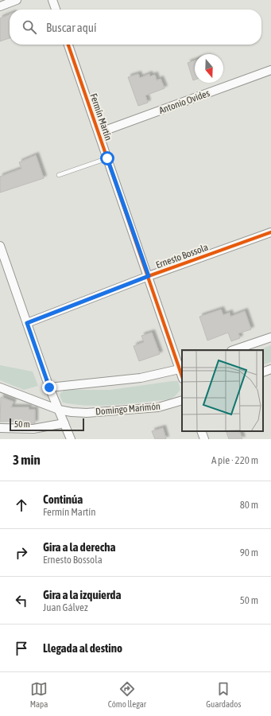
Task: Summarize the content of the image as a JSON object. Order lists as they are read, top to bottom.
{
  "streets": {
    "street": [
      "Antonio Ovides",
      "Fermín Martín",
      "Ernesto Bossola",
      "Domingo Marimón"
    ]
  },
  "crossings": [
    ["Antonio Ovides", "Fermín Martín"],
    ["Fermín Martín", "Ernesto Bossola"]
  ],
  "scale_bar": "50 m",
  "north": "bottom",
  "page": {
    "search": "Buscar aquí",
    "scale": "50 m",
    "heading": ["3 min", "A pie · 220 m"],
    "list": [
      ["Continúa", "Fermín Martín", "80 m"],
      ["Gira a la derecha", "Ernesto Bossola", "90 m"],
      ["Gira a la izquierda", "Juan Gálvez", "50 m"],
      "Llegada al destino"
    ],
    "nav": ["Mapa", "Cómo llegar", "Guardados"]
  }
}
